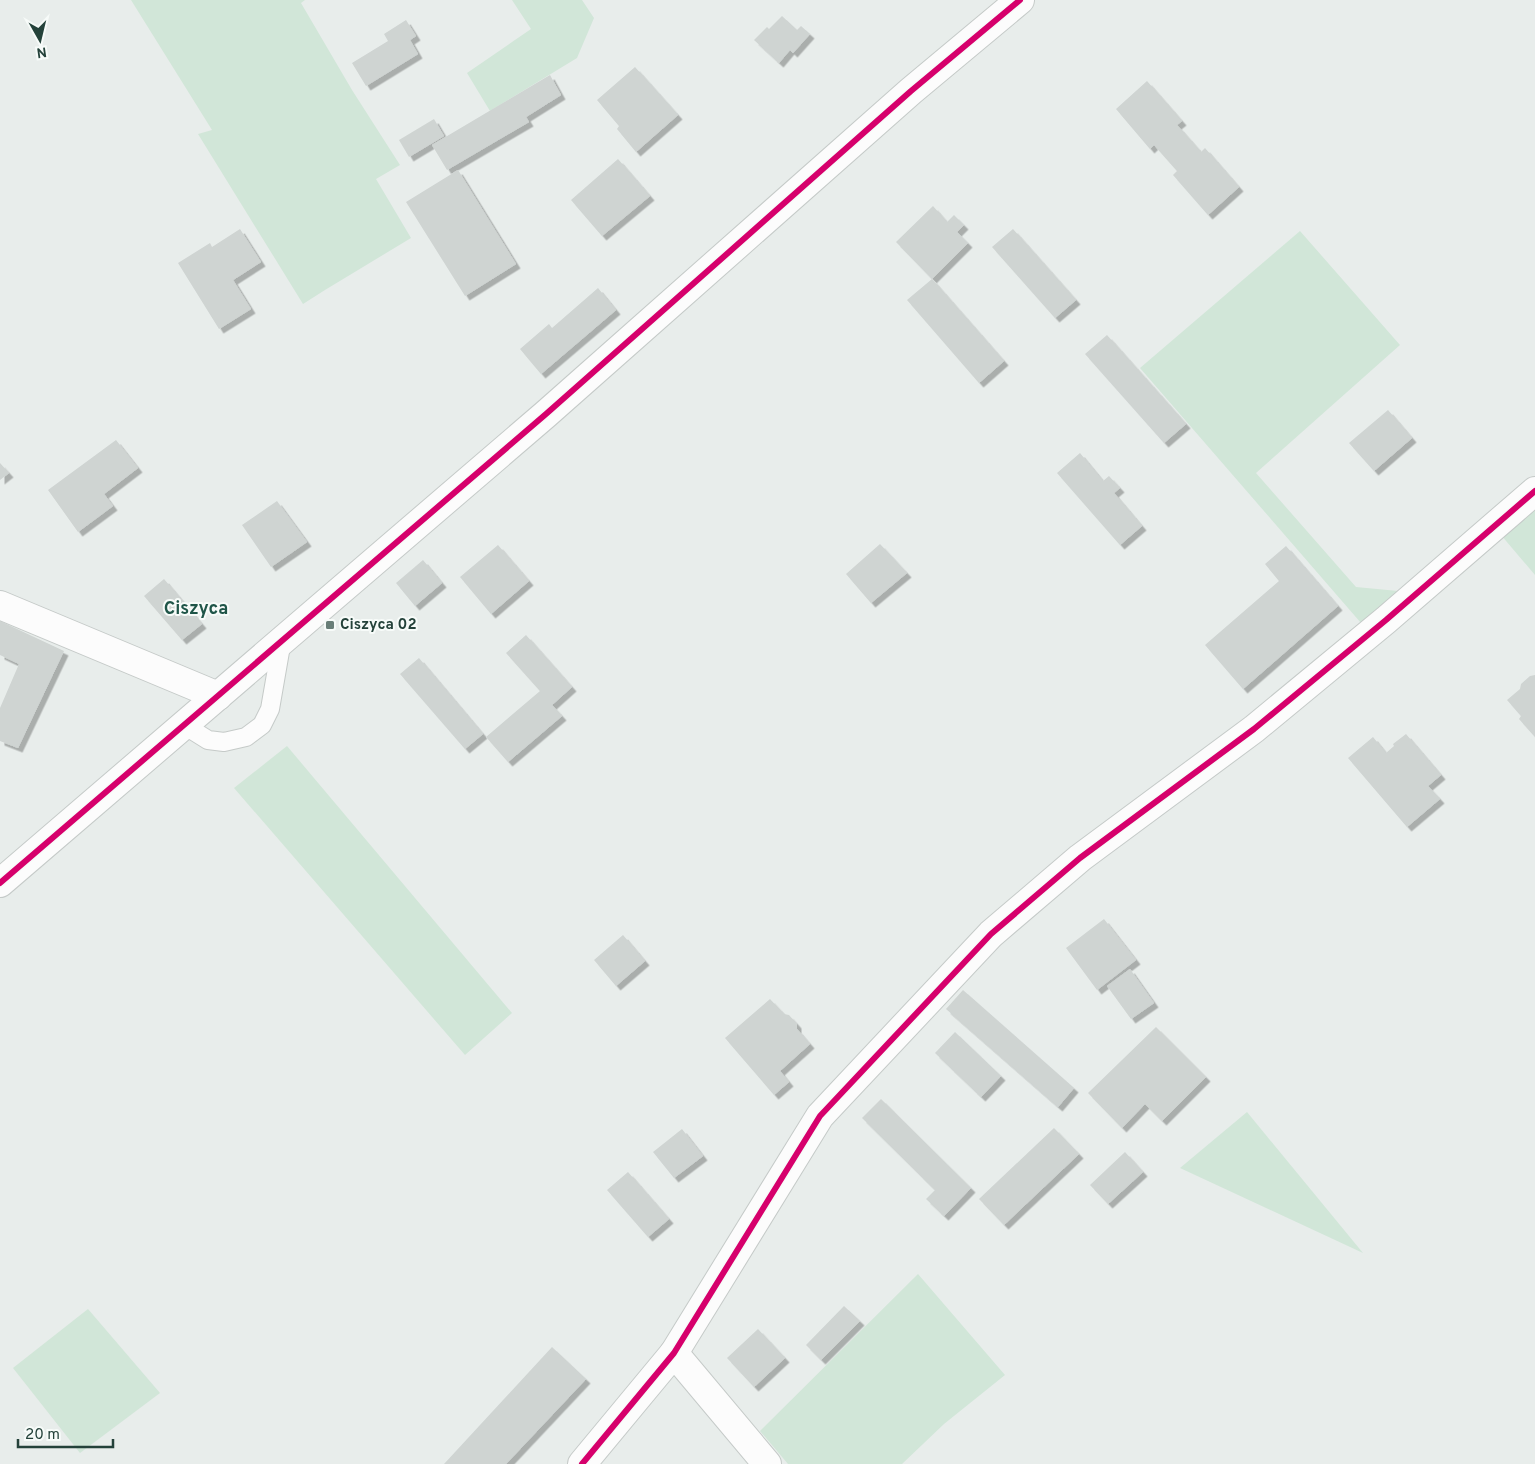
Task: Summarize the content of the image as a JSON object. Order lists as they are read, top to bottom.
{
  "districts": ["Ciszyca"],
  "places": {
    "transit": ["Ciszyca 02"]
  },
  "scale_bar": "20 m",
  "north": "bottom"
}
